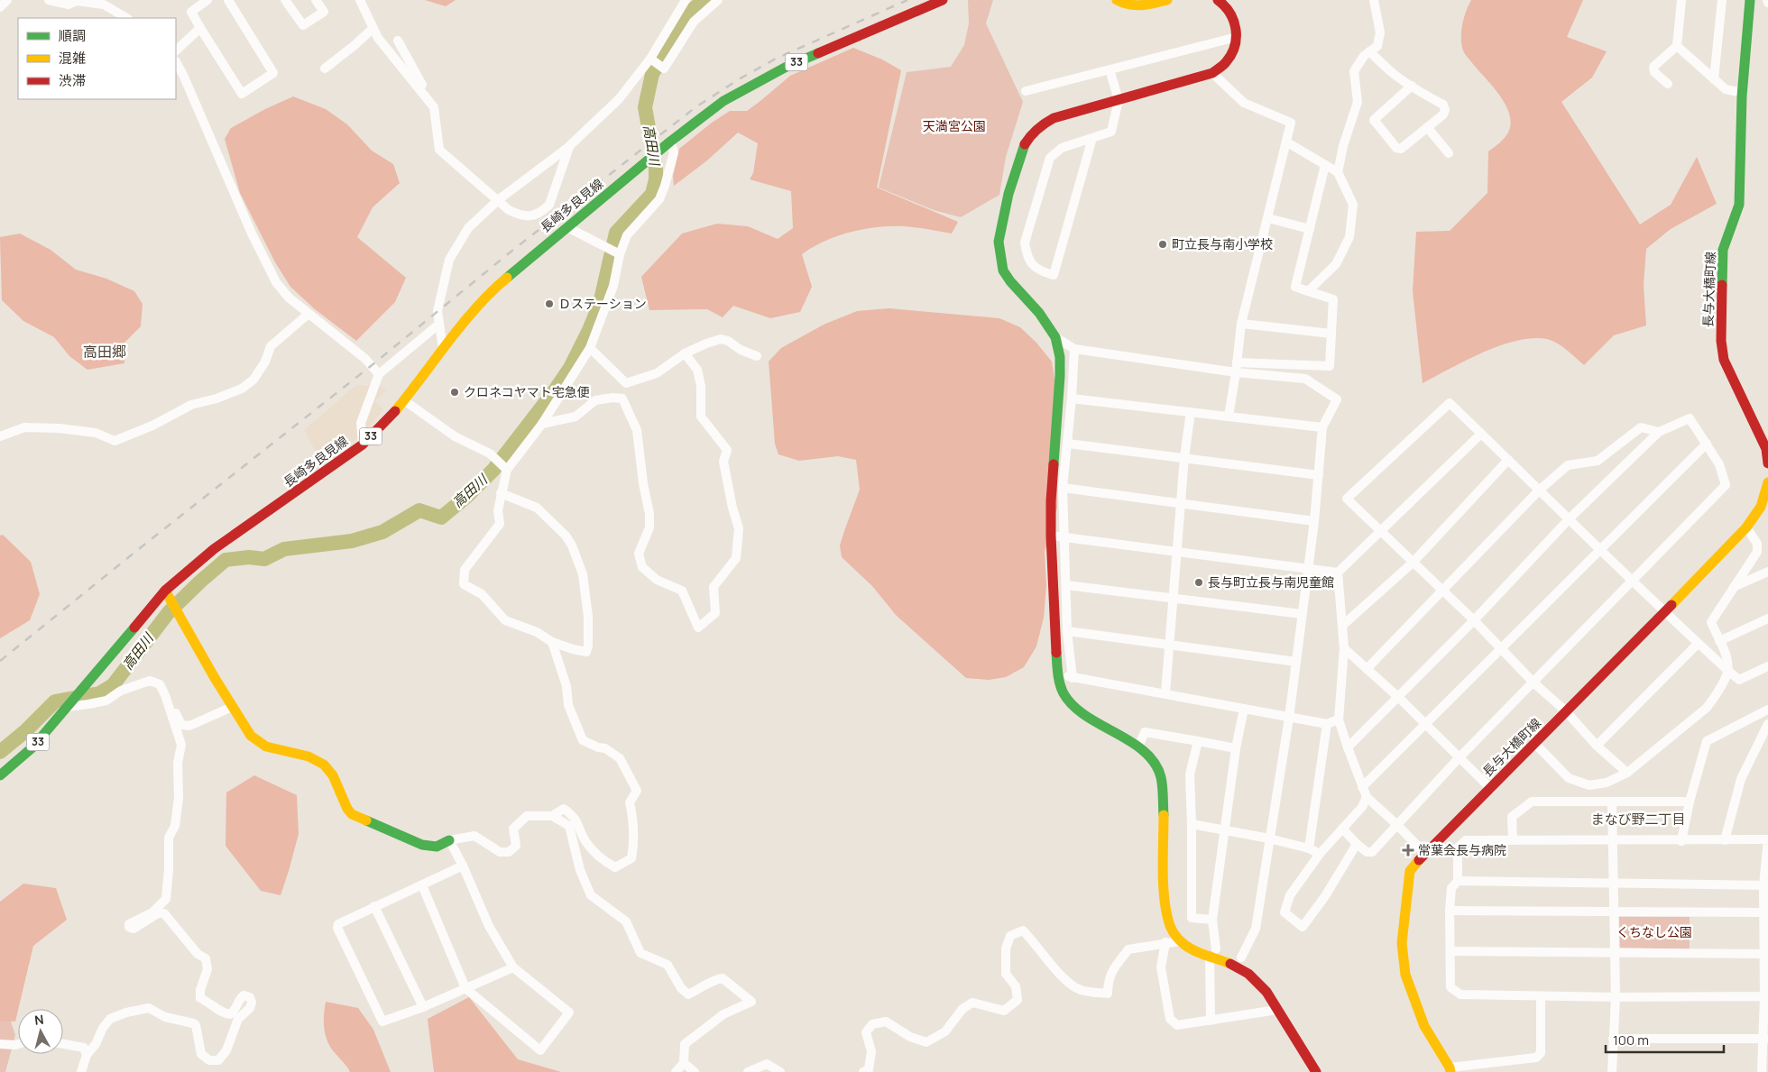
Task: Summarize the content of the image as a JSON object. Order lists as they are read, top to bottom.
{
  "streets": {
    "main road": ["33", "長崎多良見線", "長与大橋町線"]
  },
  "crossings": [
    ["33", "長崎多良見線"]
  ],
  "districts": ["高田郷", "まなび野二丁目"],
  "water": ["高田川"],
  "parks": ["天満宮公園", "くちなし公園"],
  "places": {
    "other": [
      "町立長与南小学校",
      "Ｄステーション",
      "クロネコヤマト宅急便",
      "長与町立長与南児童館"
    ],
    "health": ["常葉会長与病院"]
  },
  "legend": ["順調", "混雑", "渋滞"],
  "scale_bar": "100 m",
  "north": "top"
}
